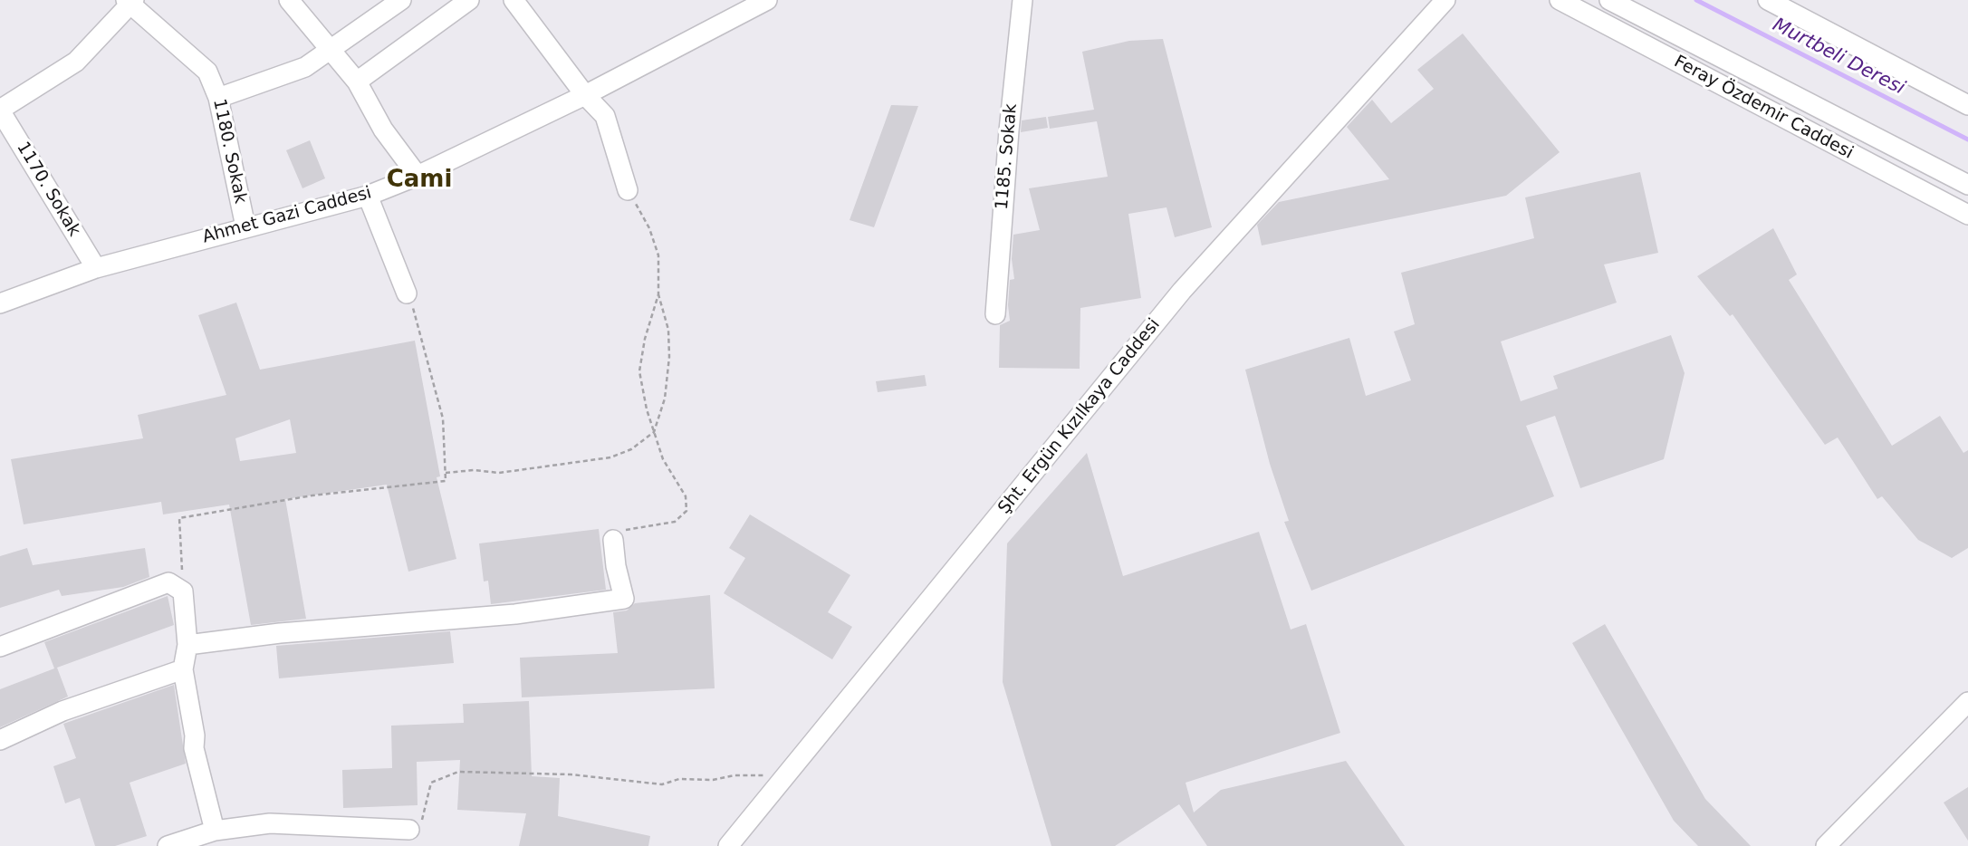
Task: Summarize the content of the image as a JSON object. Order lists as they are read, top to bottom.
{
  "streets": {
    "street": [
      "Feray Özdemir Caddesi",
      "1180. Sokak",
      "1185. Sokak",
      "1170. Sokak",
      "Ahmet Gazi Caddesi",
      "Şht. Ergün Kızılkaya Caddesi"
    ]
  },
  "crossings": [
    ["1180. Sokak", "Ahmet Gazi Caddesi"],
    ["1170. Sokak", "Ahmet Gazi Caddesi"]
  ],
  "districts": ["Cami"],
  "water": ["Murtbeli Deresi"]
}
